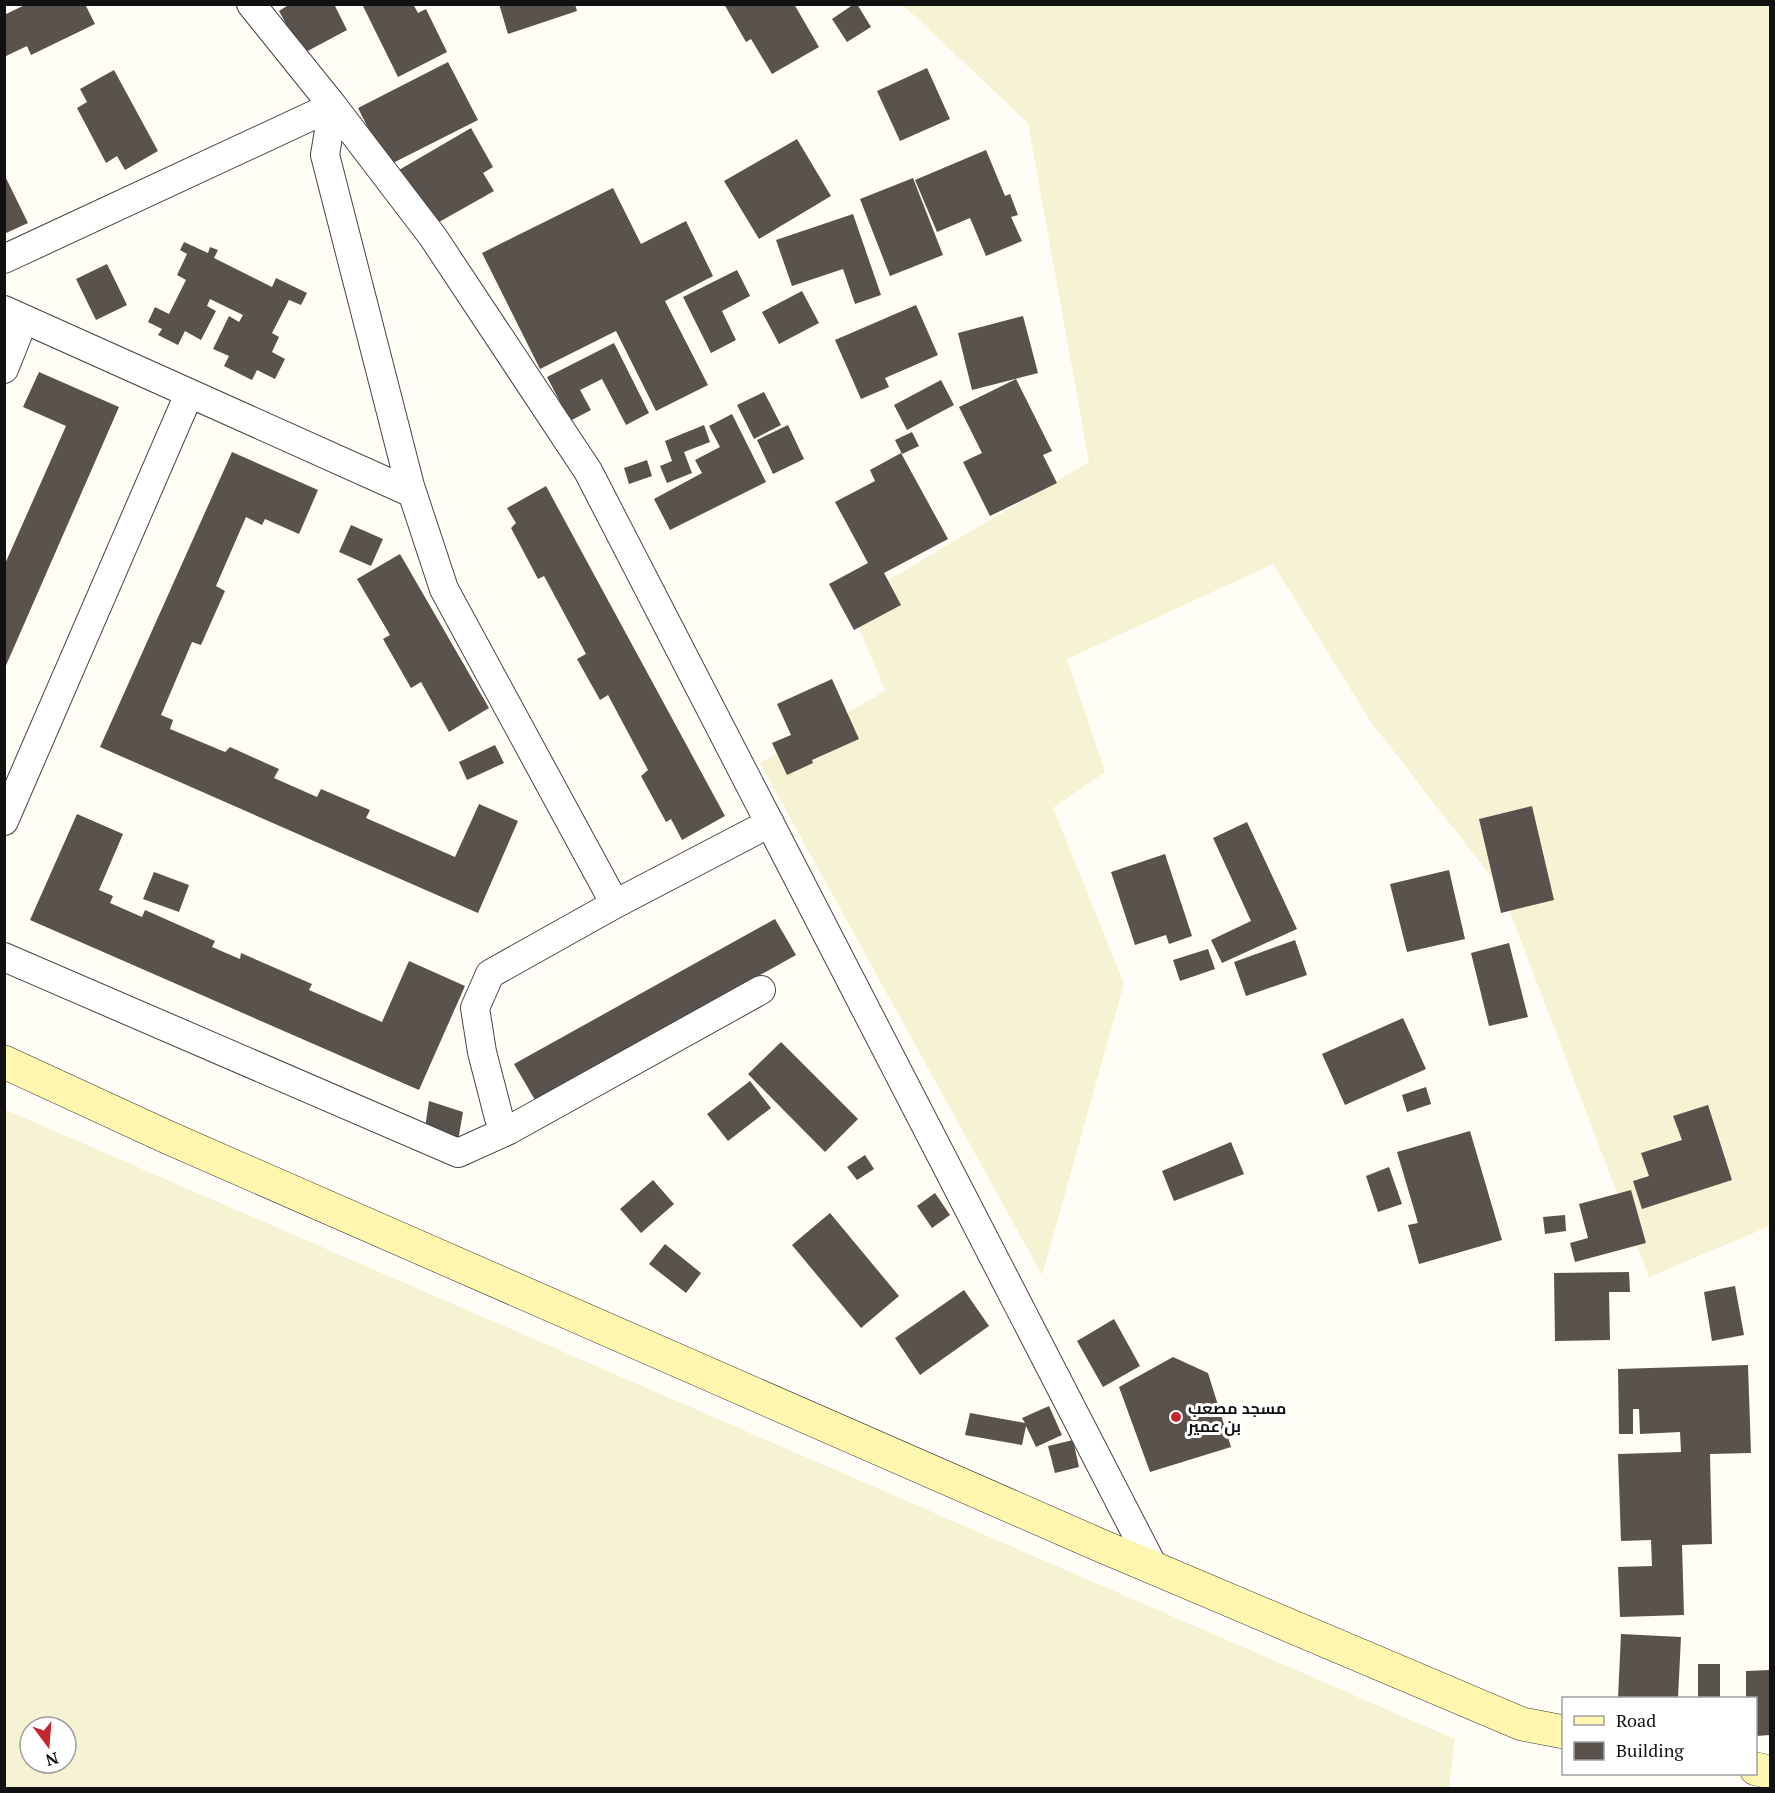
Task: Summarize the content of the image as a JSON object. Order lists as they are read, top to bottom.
{
  "places": ["مسجد مصعب بن عمير"],
  "legend": ["Road", "Building"],
  "north": "bottom"
}
